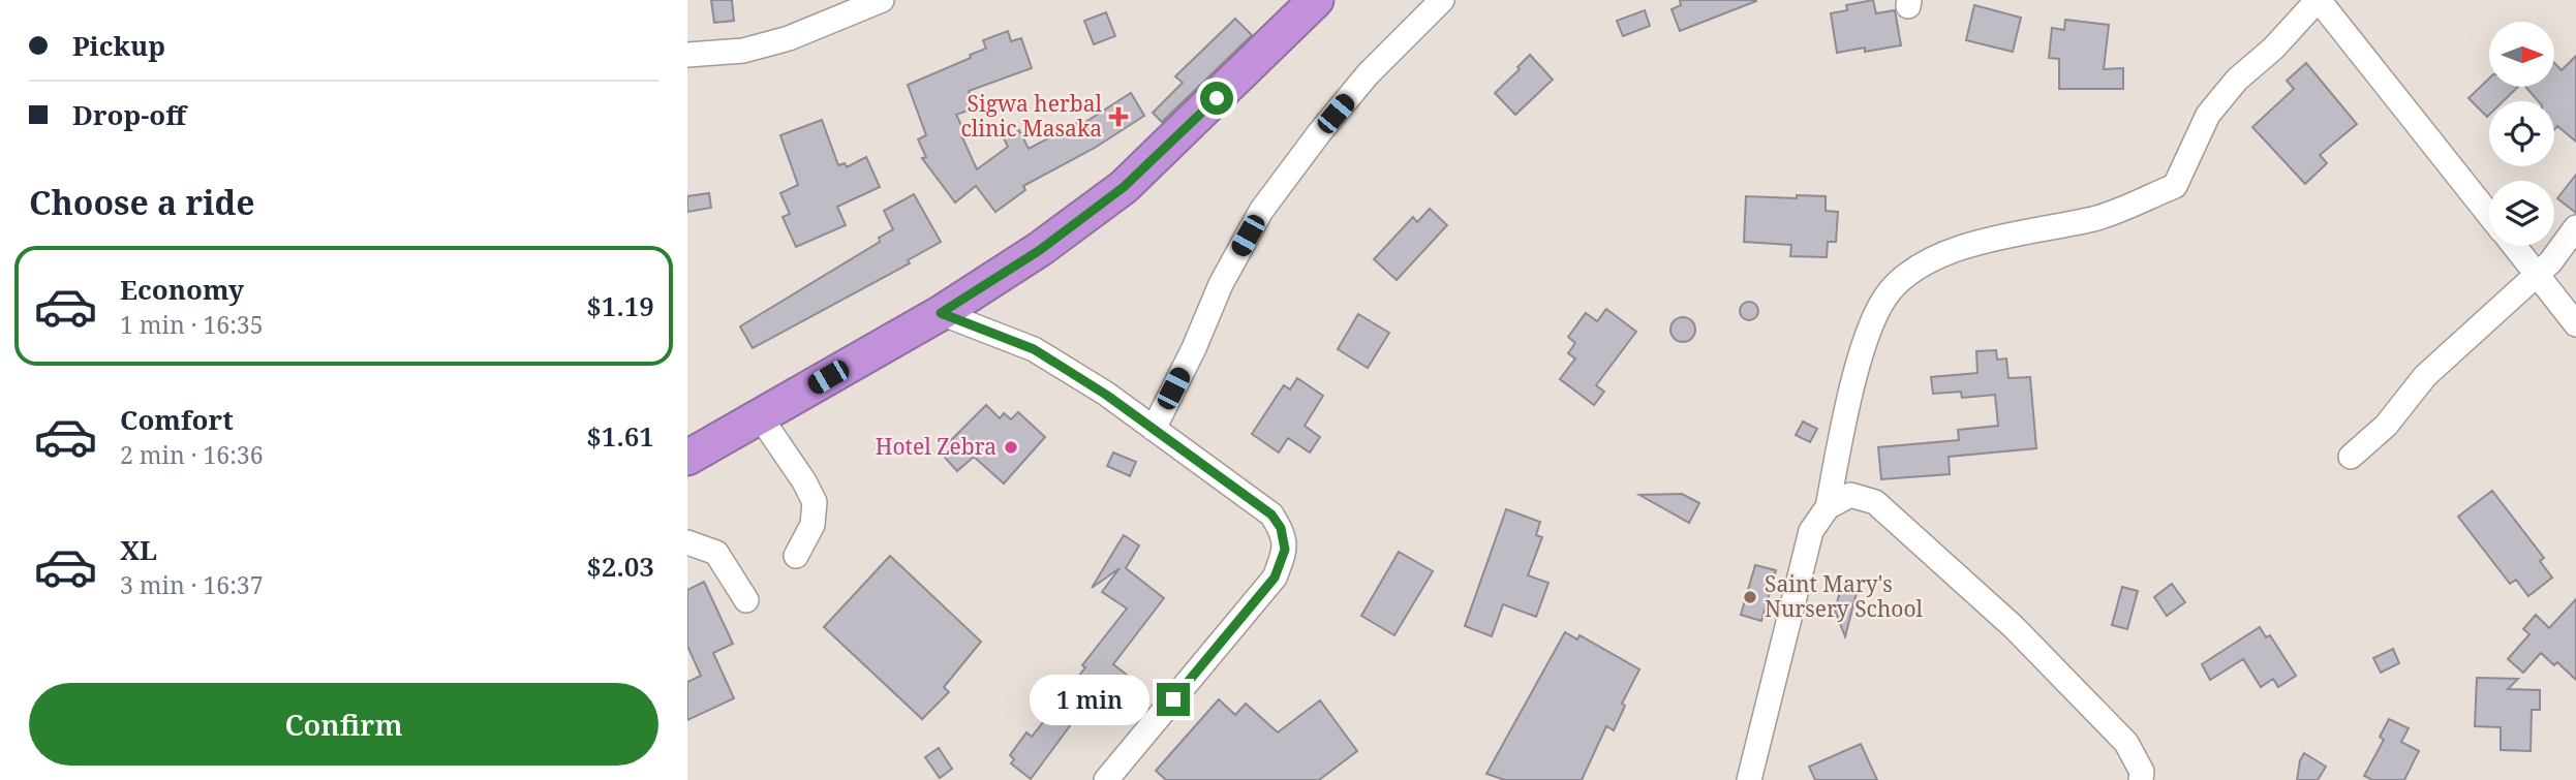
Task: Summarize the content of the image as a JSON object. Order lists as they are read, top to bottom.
{
  "places": {
    "health": ["Sigwa herbal clinic Masaka"],
    "other": ["Hotel Zebra", "Saint Mary's Nursery School"]
  },
  "north": "right",
  "page": {
    "banner": ["Pickup", "Drop-off"],
    "heading": "Choose a ride",
    "list": [
      {
        "name": "Economy",
        "note": "1 min · 16:35",
        "value": "$1.19"
      },
      {
        "name": "Comfort",
        "note": "2 min · 16:36",
        "value": "$1.61"
      },
      {
        "name": "XL",
        "note": "3 min · 16:37",
        "value": "$2.03"
      }
    ],
    "buttons": "Confirm",
    "bubble": "1 min"
  }
}
